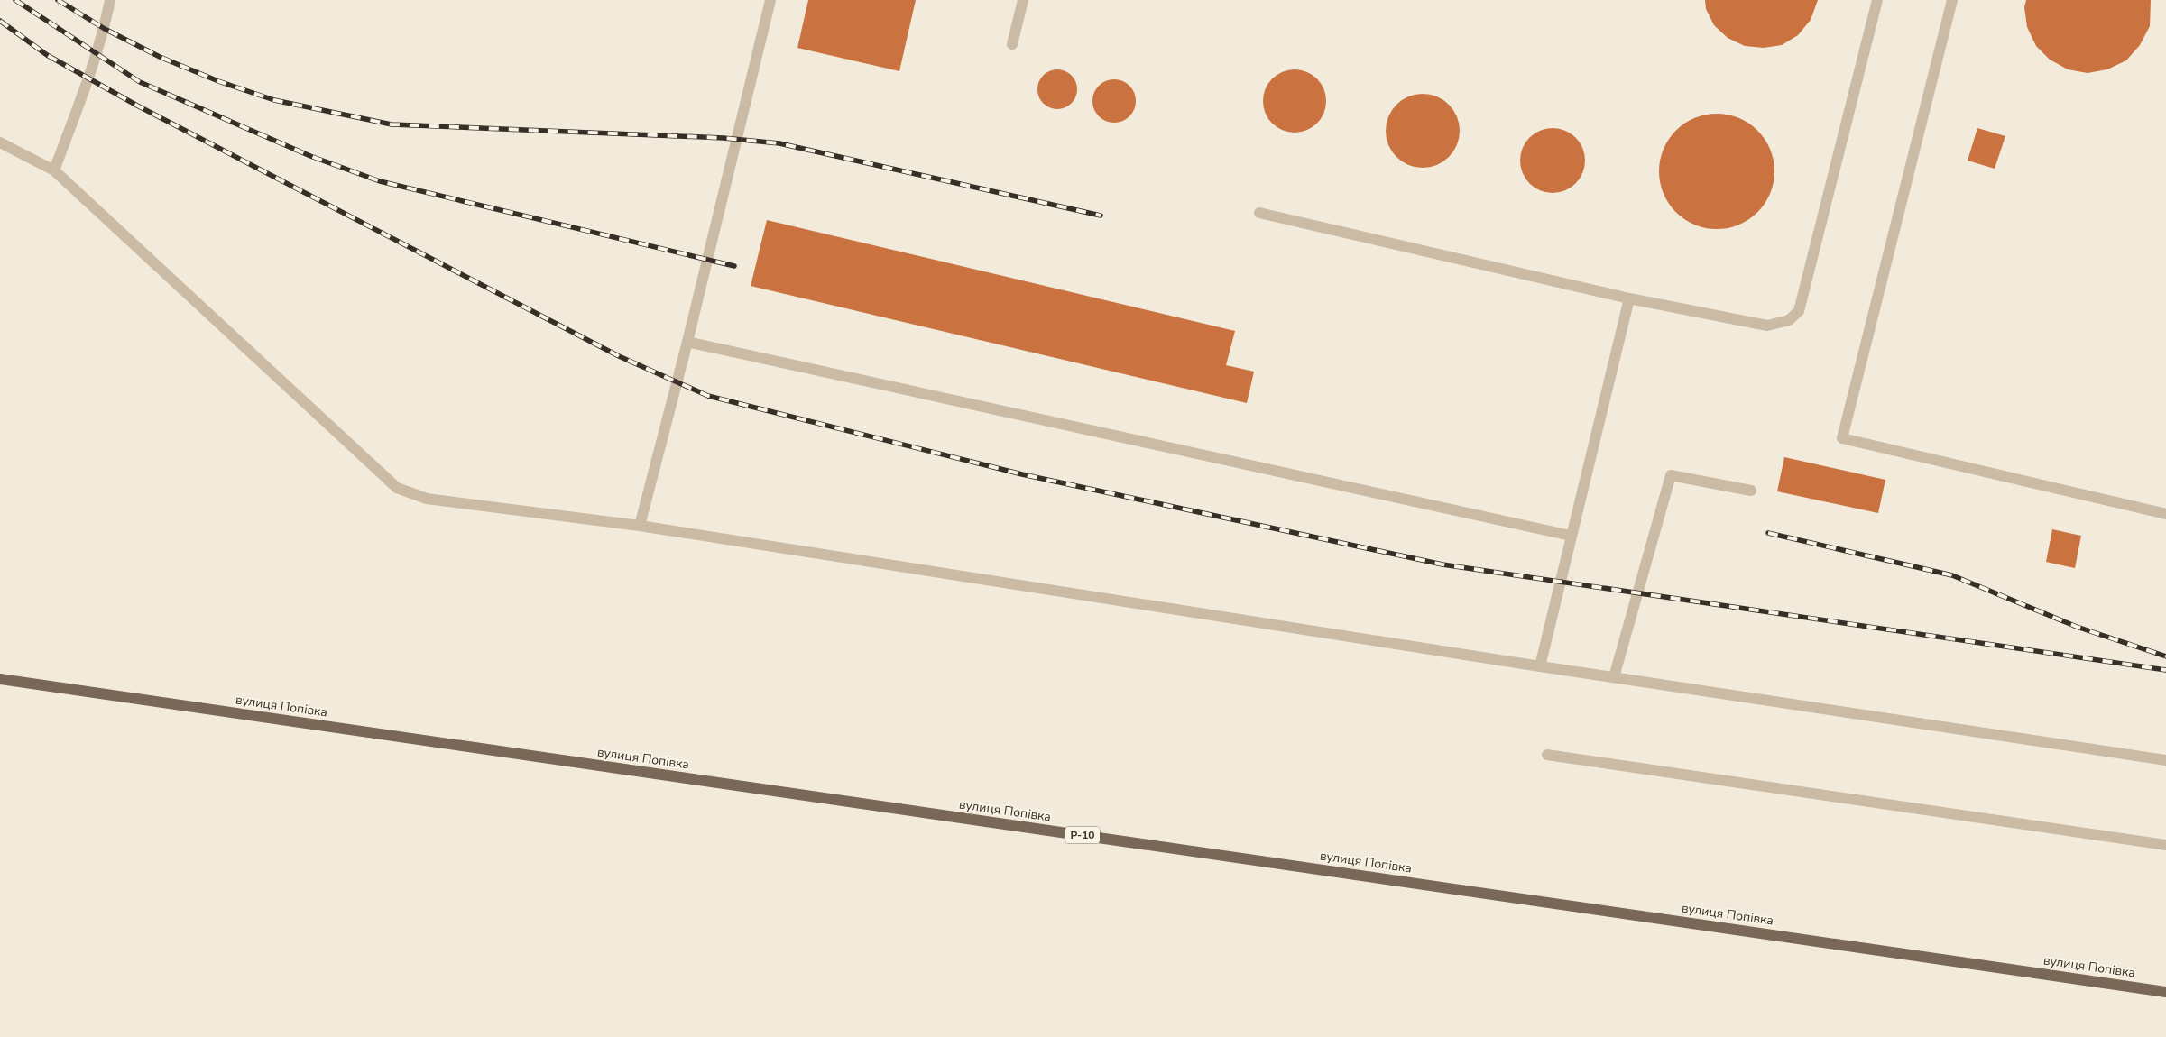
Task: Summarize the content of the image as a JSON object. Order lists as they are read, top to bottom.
{
  "streets": {
    "main road": ["вулиця Попівка", "Р-10"]
  }
}
